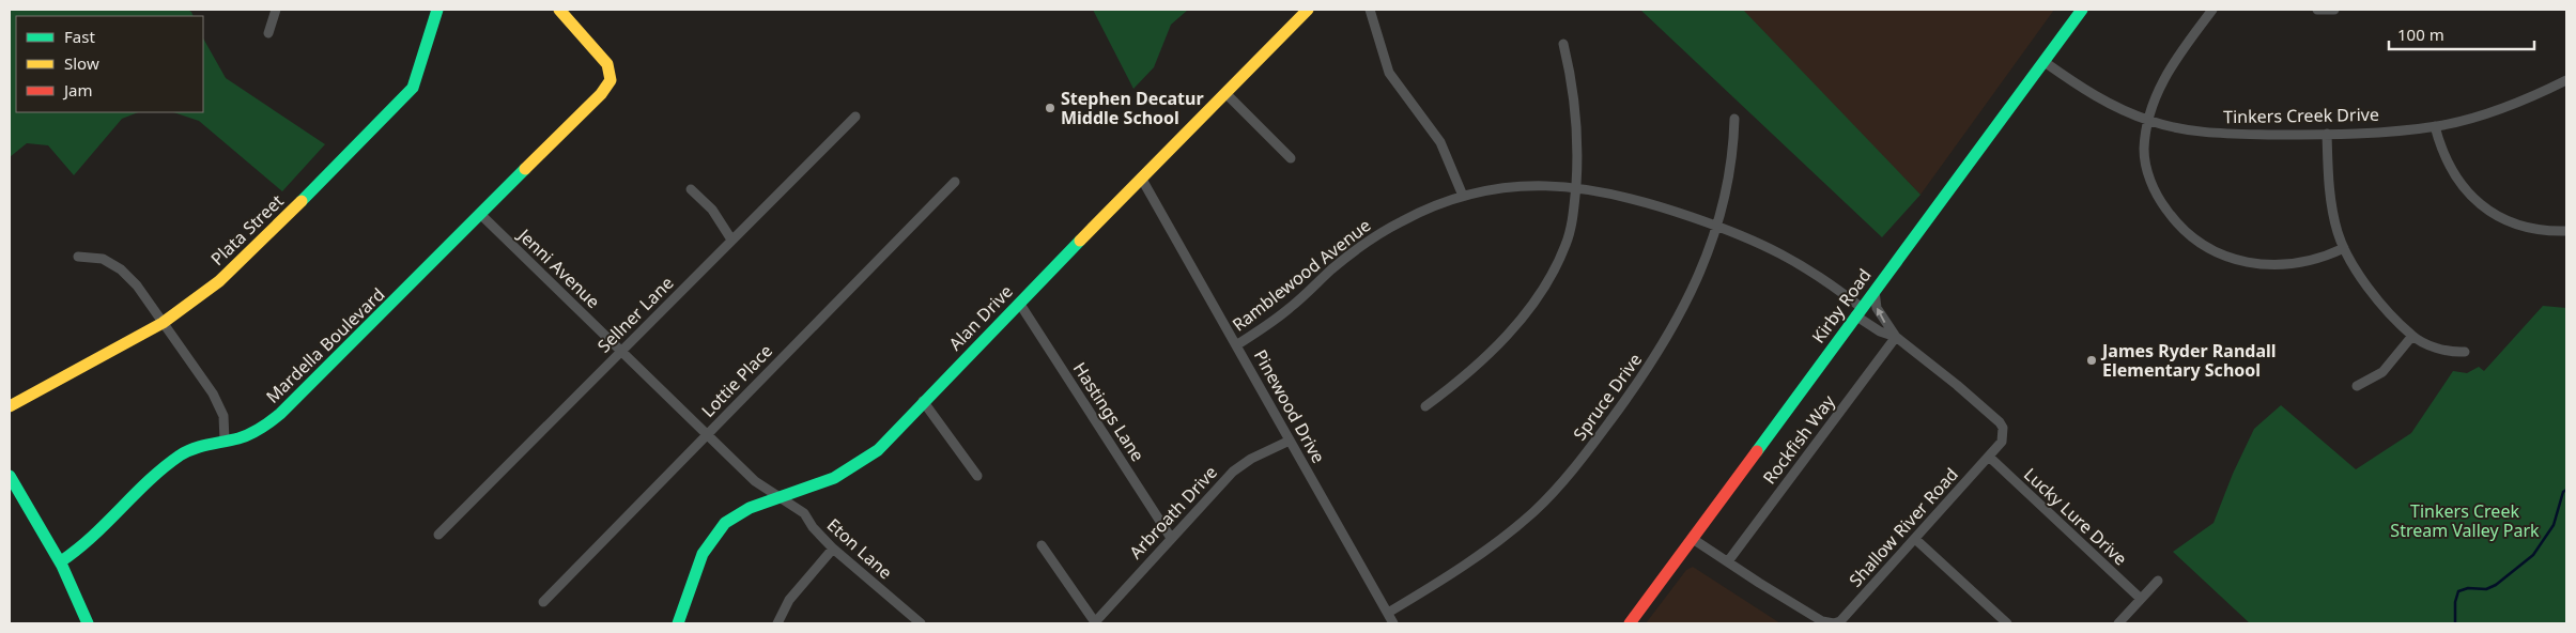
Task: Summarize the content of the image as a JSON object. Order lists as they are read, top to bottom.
{
  "streets": {
    "street": [
      "Tinkers Creek Drive",
      "Plata Street",
      "Jenni Avenue",
      "Ramblewood Avenue",
      "Kirby Road",
      "Sellner Lane",
      "Alan Drive",
      "Mardella Boulevard",
      "Lottie Place",
      "Spruce Drive",
      "Pinewood Drive",
      "Hastings Lane",
      "Rockfish Way",
      "Arbroath Drive",
      "Lucky Lure Drive",
      "Shallow River Road",
      "Eton Lane"
    ]
  },
  "crossings": [
    ["Tinkers Creek Drive", "Kirby Road"],
    ["Jenni Avenue", "Sellner Lane"],
    ["Jenni Avenue", "Alan Drive"],
    ["Jenni Avenue", "Mardella Boulevard"],
    ["Jenni Avenue", "Lottie Place"],
    ["Jenni Avenue", "Eton Lane"],
    ["Ramblewood Avenue", "Kirby Road"],
    ["Ramblewood Avenue", "Spruce Drive"],
    ["Ramblewood Avenue", "Pinewood Drive"],
    ["Ramblewood Avenue", "Shallow River Road"],
    ["Kirby Road", "Shallow River Road"],
    ["Alan Drive", "Pinewood Drive"],
    ["Alan Drive", "Hastings Lane"],
    ["Alan Drive", "Eton Lane"],
    ["Spruce Drive", "Pinewood Drive"],
    ["Pinewood Drive", "Arbroath Drive"],
    ["Hastings Lane", "Arbroath Drive"],
    ["Rockfish Way", "Shallow River Road"],
    ["Lucky Lure Drive", "Shallow River Road"]
  ],
  "parks": ["Tinkers Creek Stream Valley Park"],
  "places": ["Stephen Decatur Middle School", "James Ryder Randall Elementary School"],
  "legend": ["Fast", "Slow", "Jam"],
  "scale_bar": "100 m"
}
